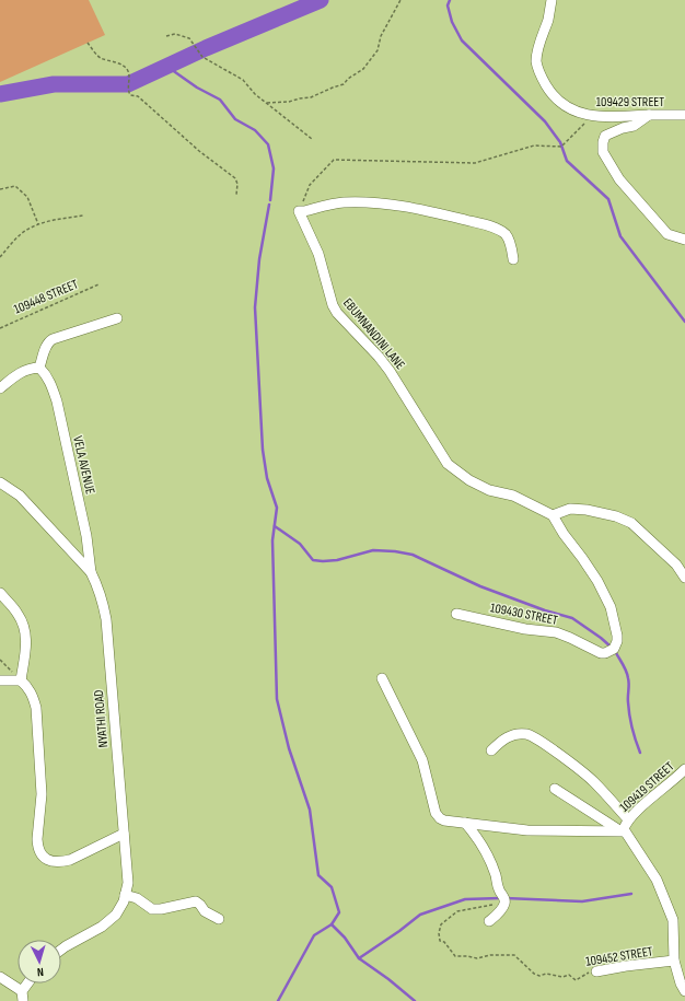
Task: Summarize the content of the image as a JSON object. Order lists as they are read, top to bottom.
{
  "streets": {
    "street": [
      "109429 STREET",
      "EBUMNANDINI LANE",
      "VELA AVENUE",
      "109430 STREET",
      "NYATHI ROAD",
      "109419 STREET",
      "109452 STREET"
    ],
    "path": ["109448 STREET"]
  },
  "crossings": [
    ["EBUMNANDINI LANE", "109430 STREET"],
    ["VELA AVENUE", "NYATHI ROAD"],
    ["109419 STREET", "109452 STREET"]
  ],
  "north": "bottom"
}
